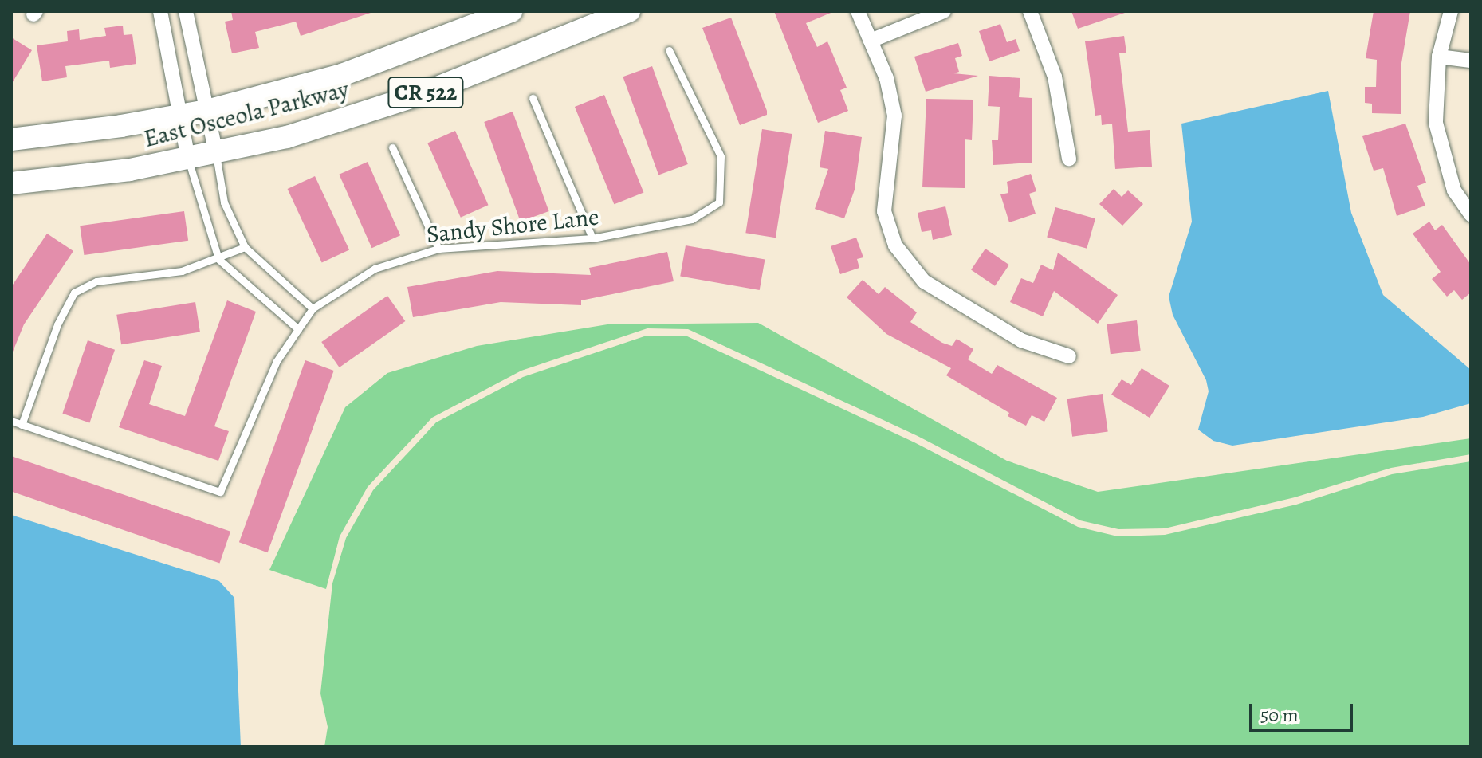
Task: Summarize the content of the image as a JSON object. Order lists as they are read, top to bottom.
{
  "streets": {
    "main road": ["CR 522", "East Osceola Parkway"],
    "lane": ["Sandy Shore Lane"]
  },
  "scale_bar": "50 m"
}
